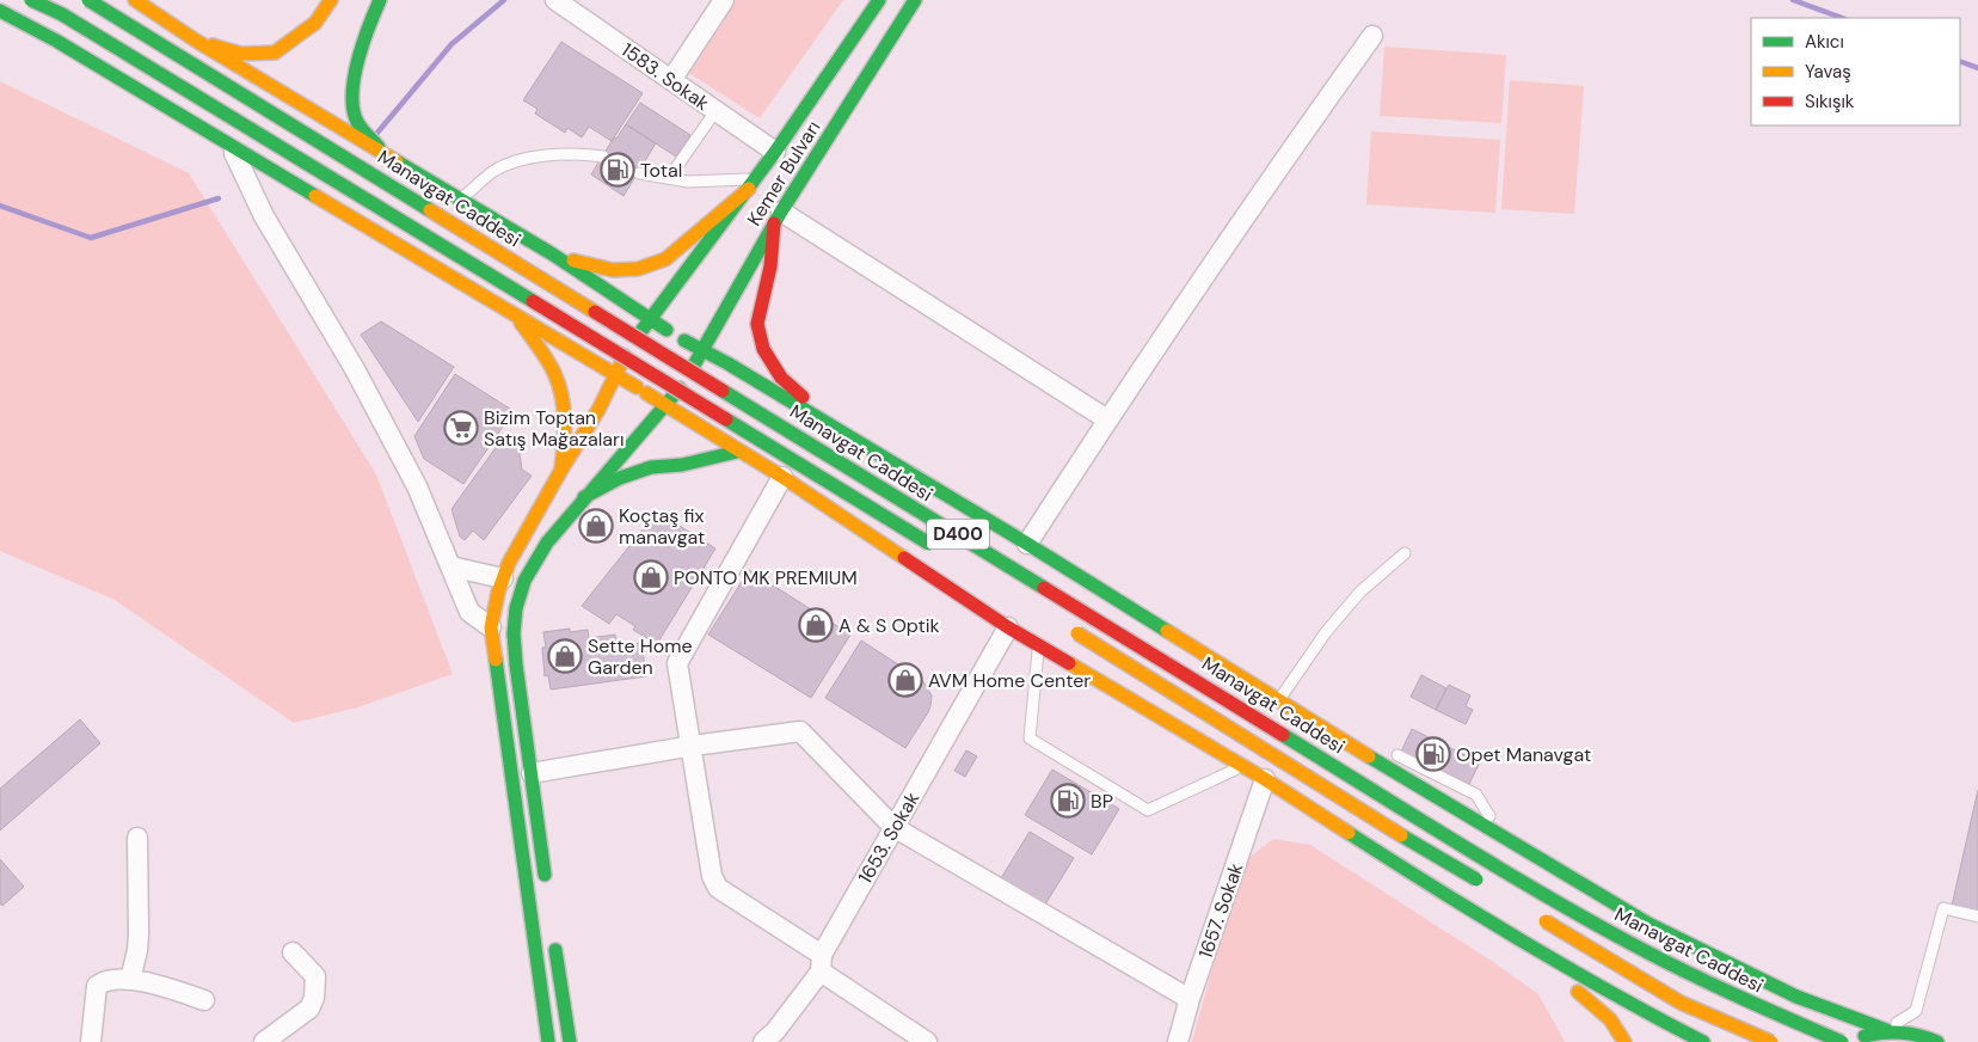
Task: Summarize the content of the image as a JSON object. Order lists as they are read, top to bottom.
{
  "streets": {
    "main road": ["Kemer Bulvarı", "Manavgat Caddesi", "D400"],
    "street": ["1583. Sokak", "1653. Sokak", "1657. Sokak"]
  },
  "crossings": [
    ["1583. Sokak", "Kemer Bulvarı"]
  ],
  "places": {
    "fuel station": ["Total", "Opet Manavgat", "BP"],
    "supermarket": ["Bizim Toptan Satış Mağazaları"],
    "shop": [
      "Koçtaş fix manavgat",
      "PONTO MK PREMIUM",
      "A & S Optik",
      "Sette Home Garden",
      "AVM Home Center"
    ]
  },
  "legend": ["Akıcı", "Yavaş", "Sıkışık"]
}
